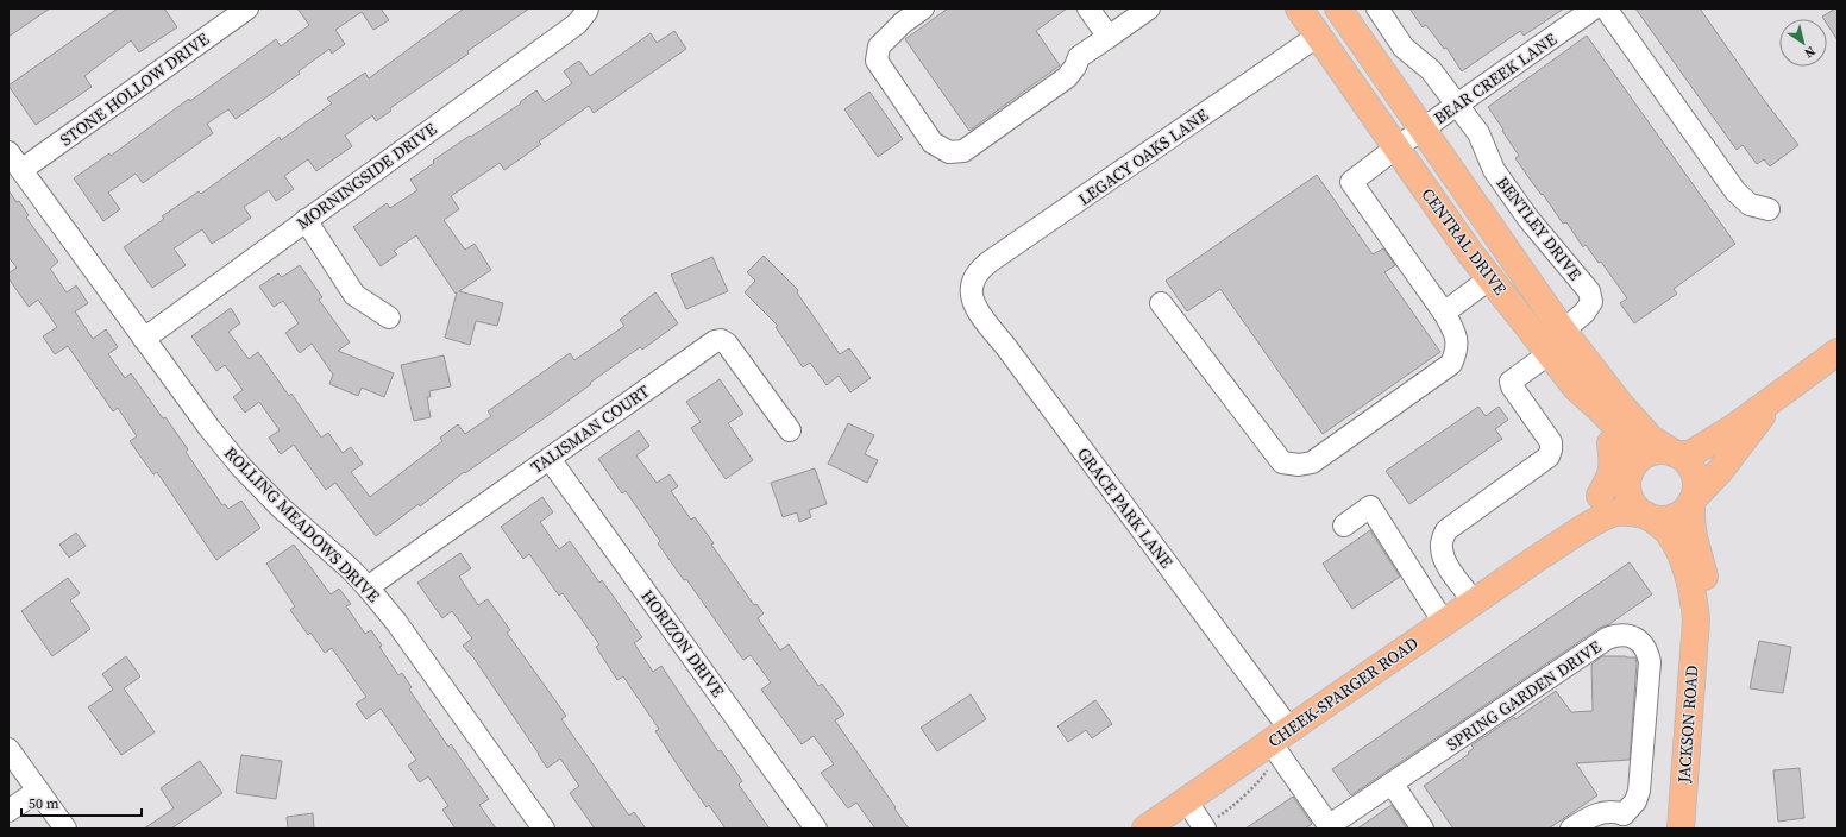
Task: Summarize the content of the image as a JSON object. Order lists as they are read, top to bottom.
{
  "streets": {
    "main road": ["CENTRAL DRIVE", "CHEEK-SPARGER ROAD", "JACKSON ROAD"],
    "street": [
      "BEAR CREEK LANE",
      "STONE HOLLOW DRIVE",
      "LEGACY OAKS LANE",
      "MORNINGSIDE DRIVE",
      "BENTLEY DRIVE",
      "TALISMAN COURT",
      "GRACE PARK LANE",
      "ROLLING MEADOWS DRIVE",
      "HORIZON DRIVE",
      "SPRING GARDEN DRIVE"
    ]
  },
  "crossings": [
    ["BEAR CREEK LANE", "BENTLEY DRIVE"],
    ["BEAR CREEK LANE", "CENTRAL DRIVE"],
    ["STONE HOLLOW DRIVE", "ROLLING MEADOWS DRIVE"],
    ["LEGACY OAKS LANE", "CENTRAL DRIVE"],
    ["LEGACY OAKS LANE", "GRACE PARK LANE"],
    ["MORNINGSIDE DRIVE", "ROLLING MEADOWS DRIVE"],
    ["BENTLEY DRIVE", "CENTRAL DRIVE"],
    ["CENTRAL DRIVE", "CHEEK-SPARGER ROAD"],
    ["CENTRAL DRIVE", "JACKSON ROAD"],
    ["TALISMAN COURT", "ROLLING MEADOWS DRIVE"],
    ["TALISMAN COURT", "HORIZON DRIVE"],
    ["GRACE PARK LANE", "CHEEK-SPARGER ROAD"],
    ["GRACE PARK LANE", "SPRING GARDEN DRIVE"],
    ["CHEEK-SPARGER ROAD", "SPRING GARDEN DRIVE"],
    ["CHEEK-SPARGER ROAD", "JACKSON ROAD"]
  ],
  "scale_bar": "50 m",
  "north": "bottom right"
}
